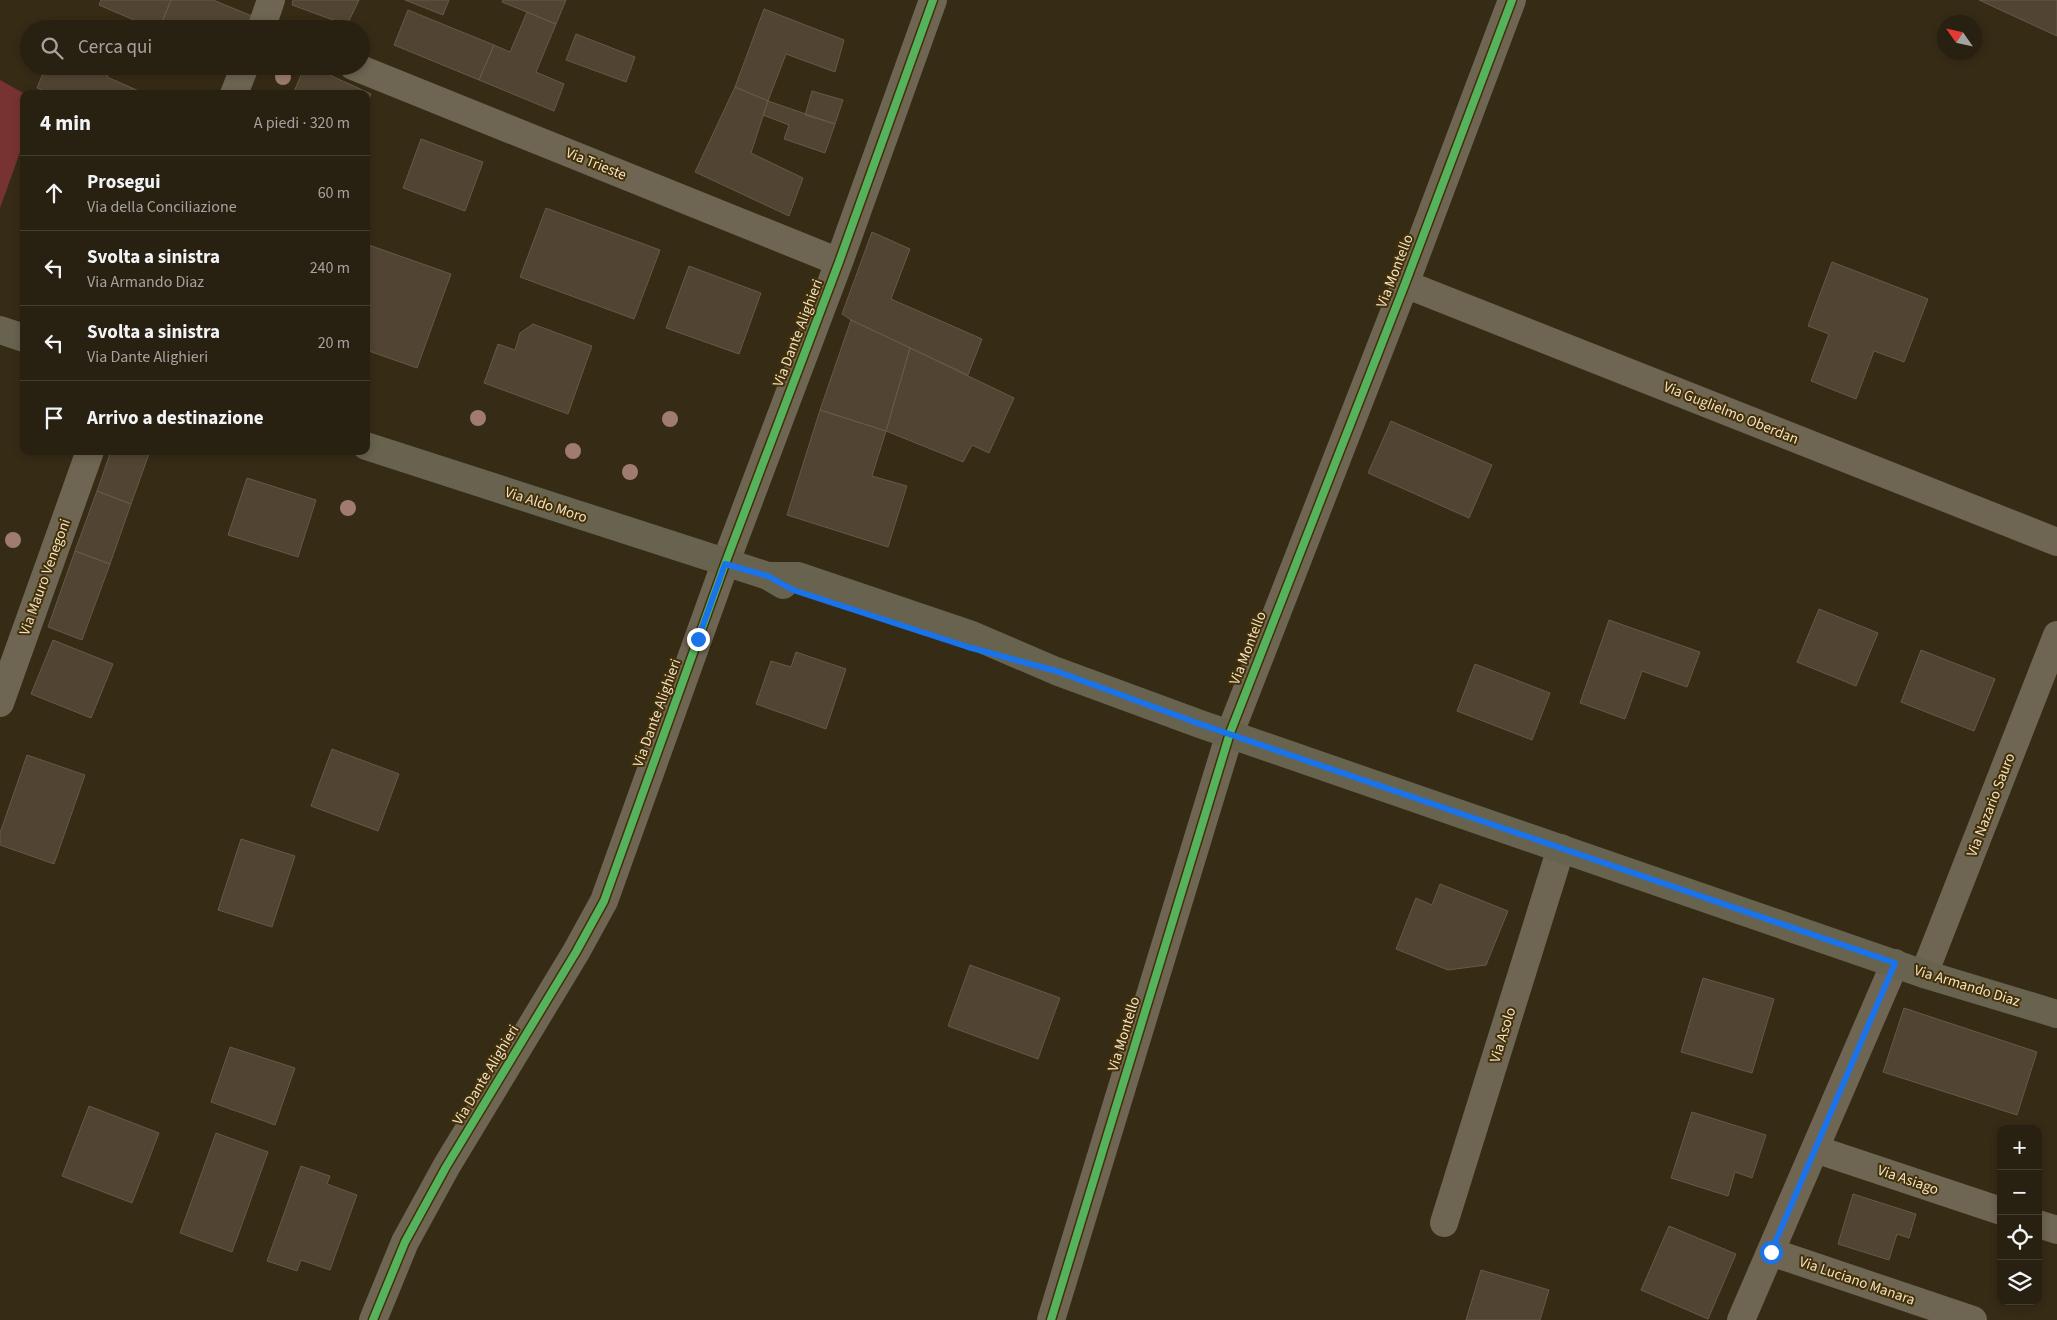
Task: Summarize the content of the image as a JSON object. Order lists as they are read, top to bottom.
{
  "streets": {
    "main road": ["Via Aldo Moro", "Via Armando Diaz"],
    "street": [
      "Via Trieste",
      "Via Montello",
      "Via Dante Alighieri",
      "Via Guglielmo Oberdan",
      "Via Mauro Venegoni",
      "Via Nazario Sauro",
      "Via Asolo",
      "Via Asiago",
      "Via Luciano Manara"
    ]
  },
  "crossings": [
    ["Via Trieste", "Via Dante Alighieri"],
    ["Via Montello", "Via Guglielmo Oberdan"],
    ["Via Montello", "Via Armando Diaz"],
    ["Via Dante Alighieri", "Via Aldo Moro"],
    ["Via Dante Alighieri", "Via Armando Diaz"],
    ["Via Aldo Moro", "Via Armando Diaz"],
    ["Via Nazario Sauro", "Via Armando Diaz"],
    ["Via Armando Diaz", "Via Asolo"]
  ],
  "north": "top left",
  "page": {
    "search": "Cerca qui",
    "heading": ["4 min", "A piedi · 320 m"],
    "list": [
      ["Prosegui", "Via della Conciliazione", "60 m"],
      ["Svolta a sinistra", "Via Armando Diaz", "240 m"],
      ["Svolta a sinistra", "Via Dante Alighieri", "20 m"],
      "Arrivo a destinazione"
    ],
    "map_buttons": ["+", "−"]
  }
}
